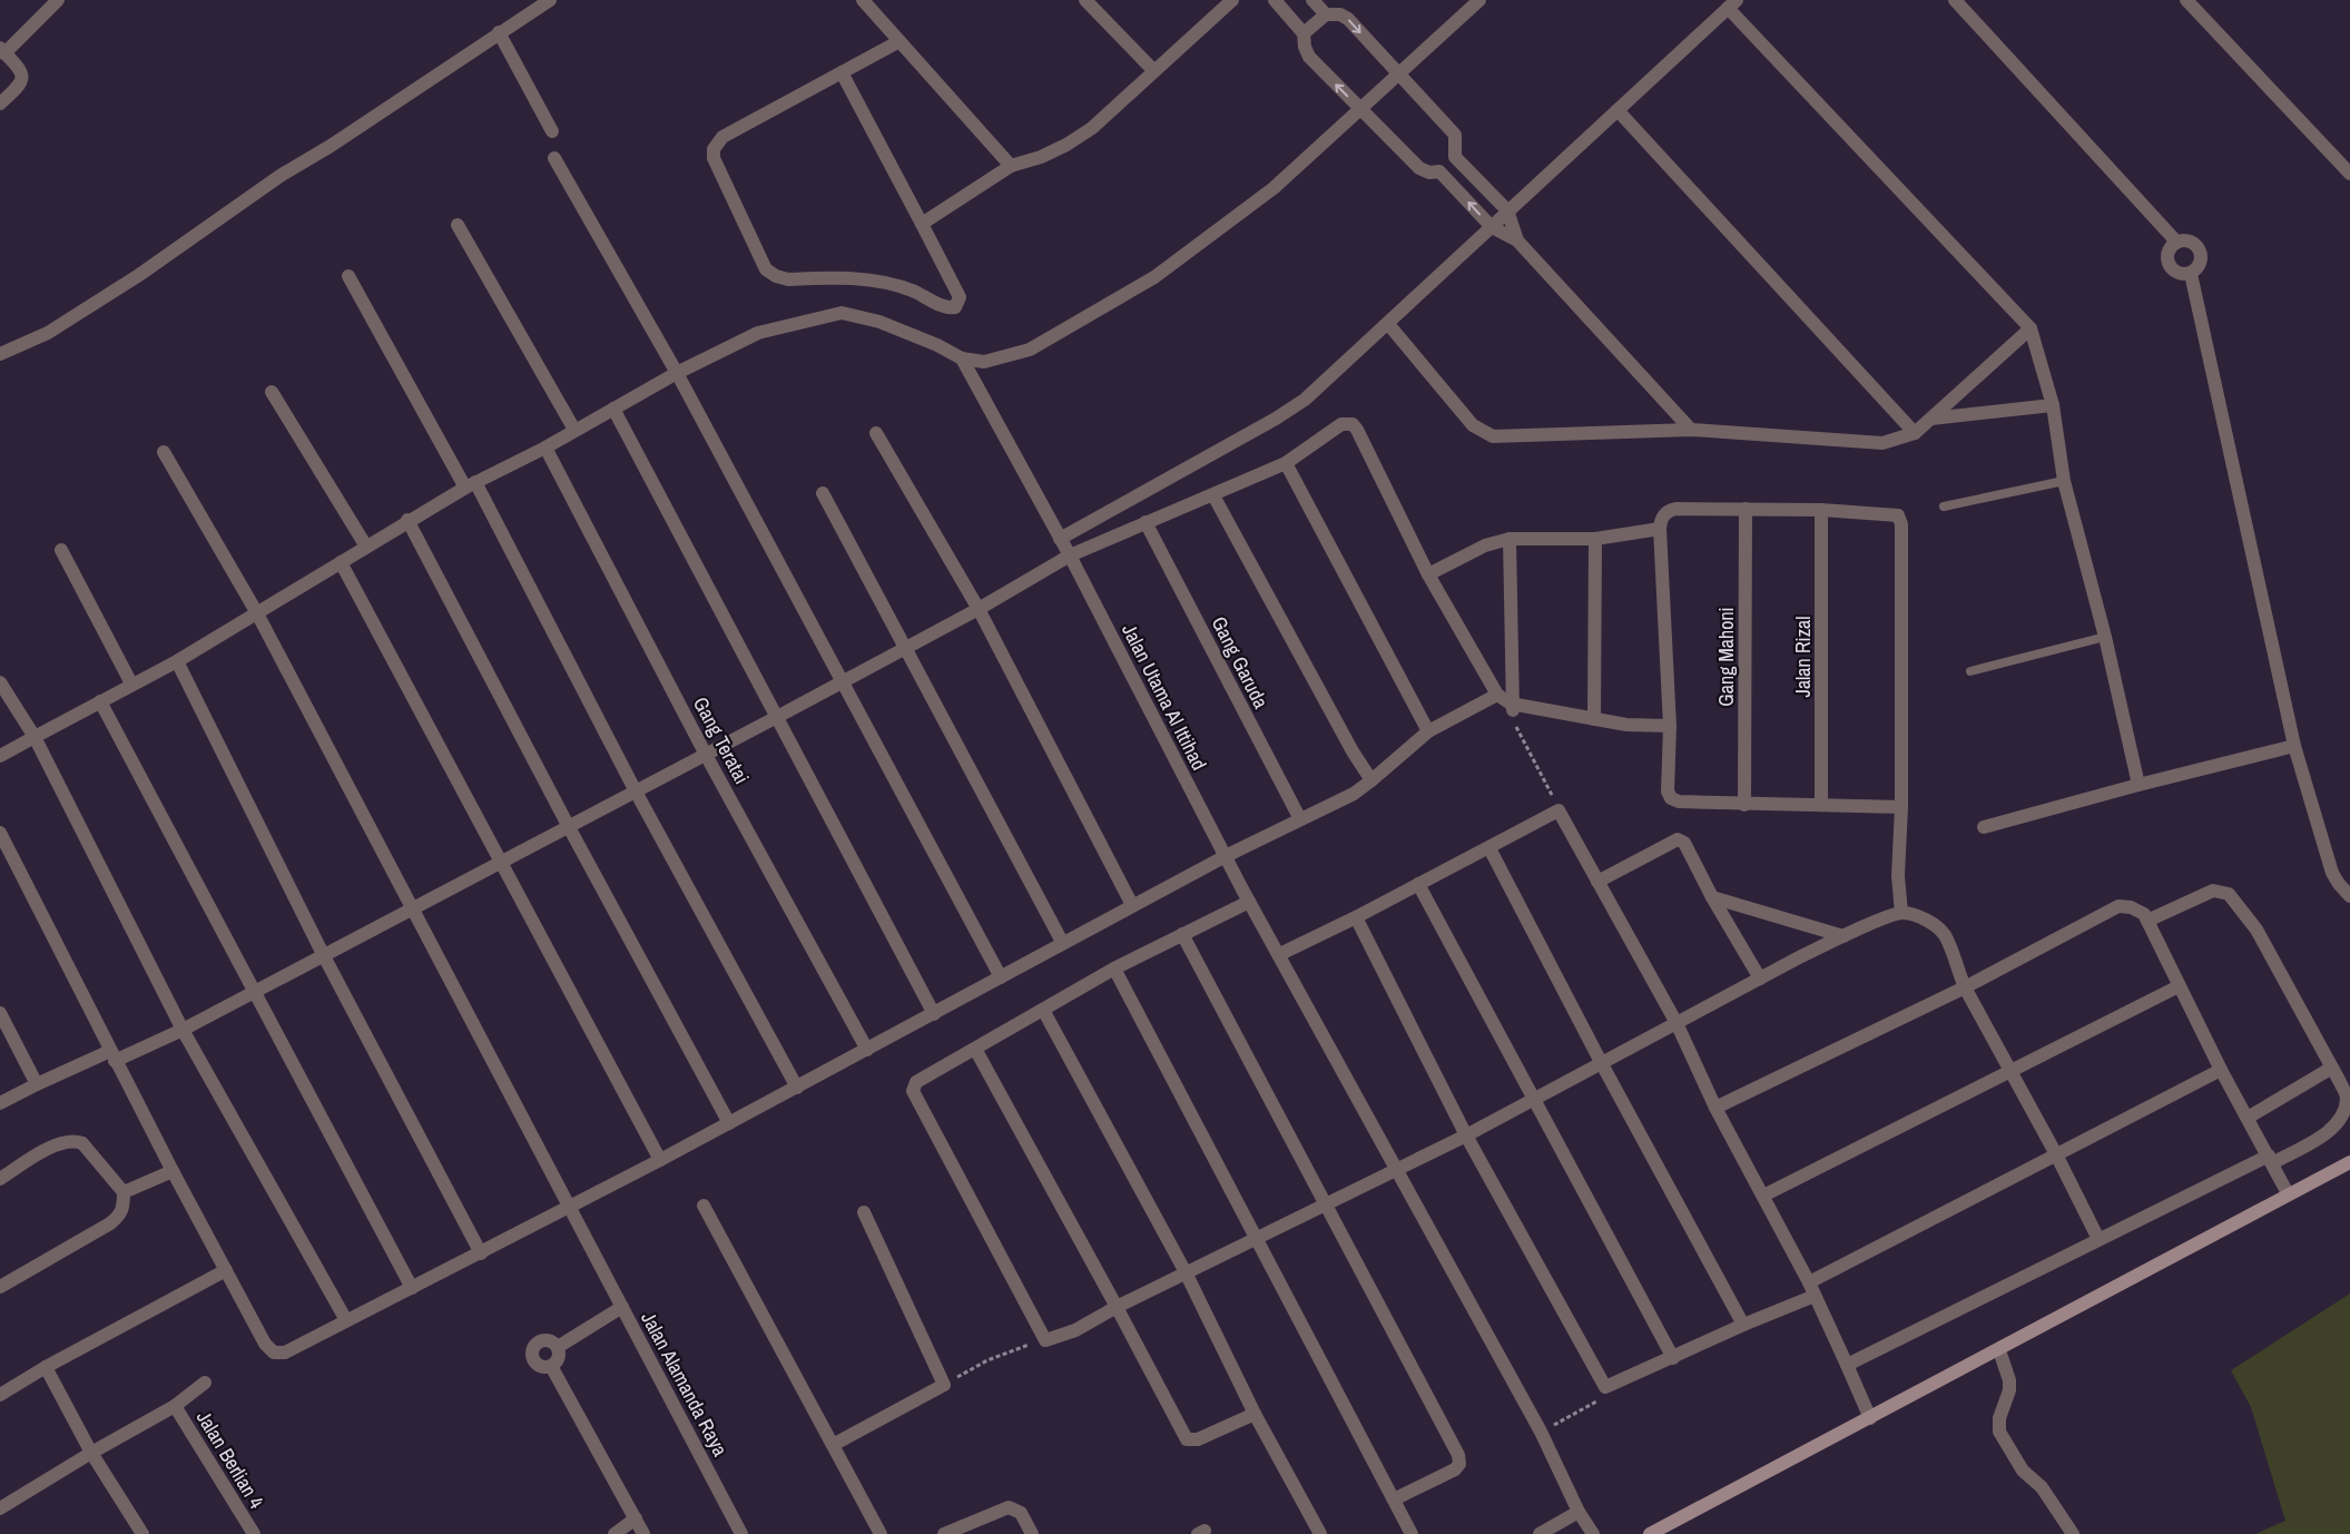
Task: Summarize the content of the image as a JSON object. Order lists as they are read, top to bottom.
{
  "streets": {
    "street": [
      "Gang Mahoni",
      "Jalan Rizal",
      "Gang Garuda",
      "Jalan Utama Al Ittihad",
      "Gang Teratai",
      "Jalan Alamanda Raya",
      "Jalan Berlian 4"
    ]
  }
}
